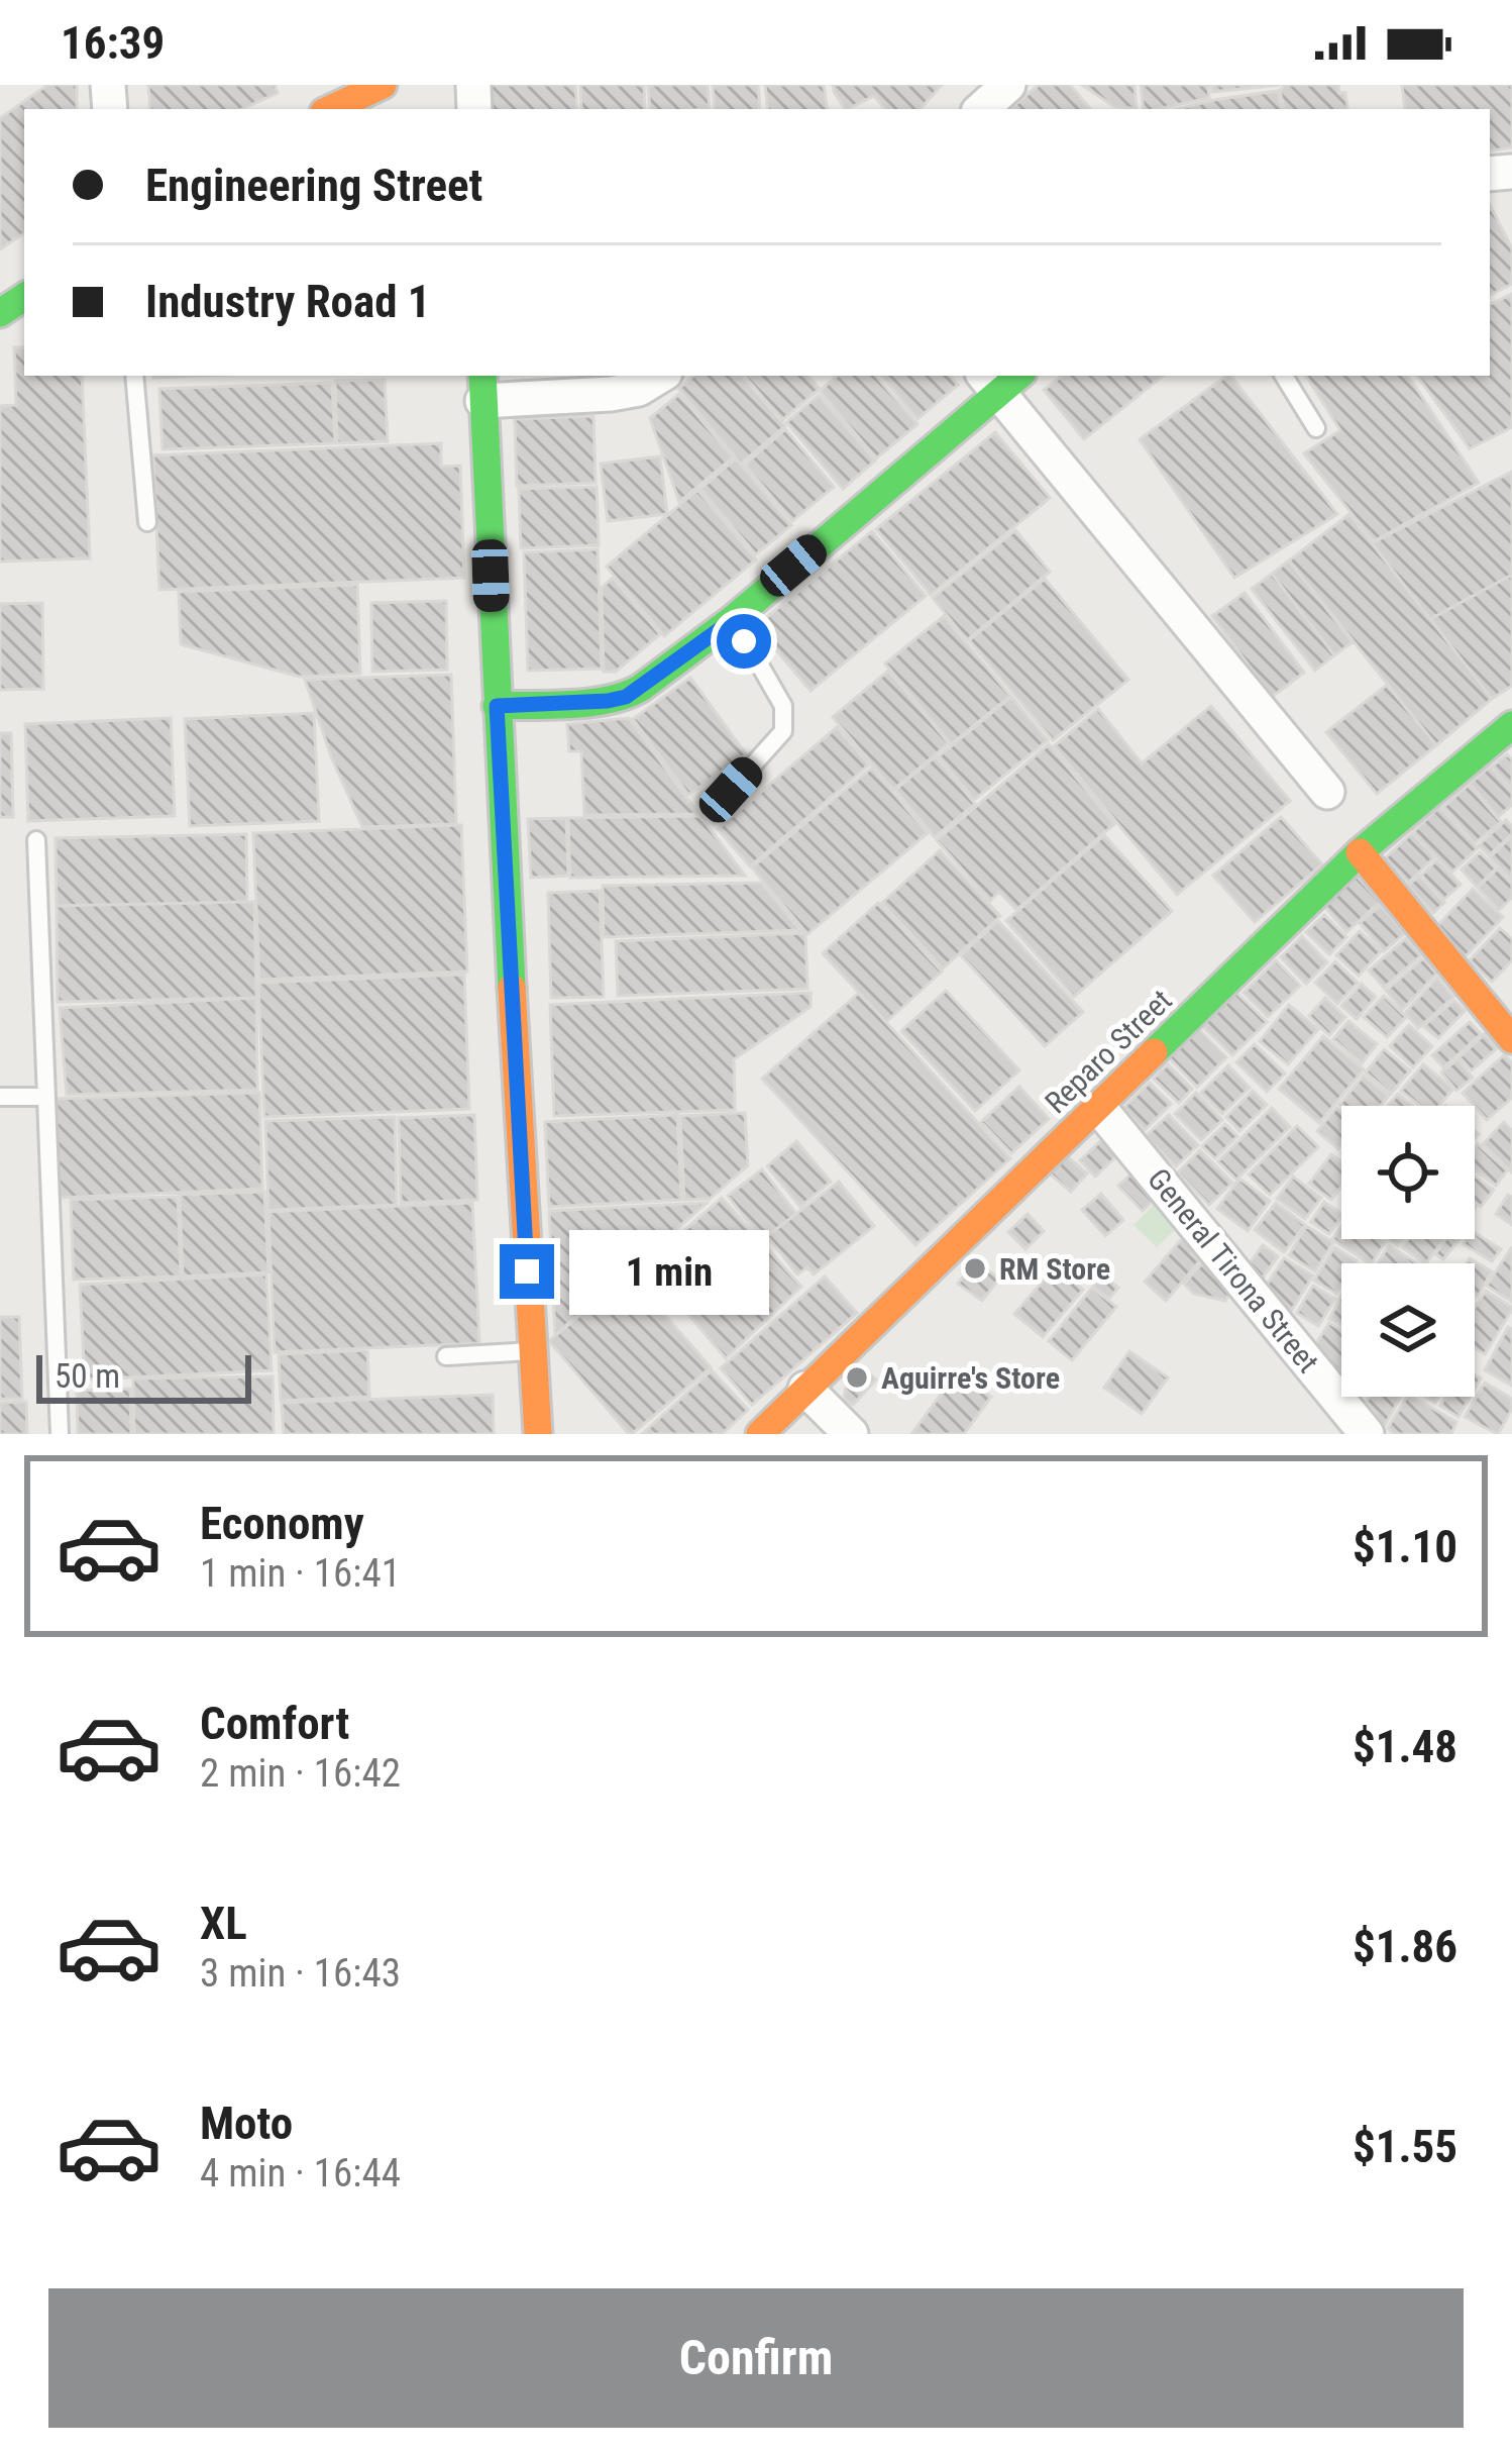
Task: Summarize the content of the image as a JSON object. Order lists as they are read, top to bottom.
{
  "streets": {
    "street": ["Reparo Street", "General Tirona Street"]
  },
  "crossings": [
    ["Reparo Street", "General Tirona Street"]
  ],
  "places": ["RM Store", "Aguirre's Store"],
  "scale_bar": "50 m",
  "page": {
    "status": "16:39",
    "banner": ["Engineering Street", "Industry Road 1"],
    "bubble": "1 min",
    "scale": "50 m",
    "list": [
      {
        "name": "Economy",
        "note": "1 min · 16:41",
        "value": "$1.10"
      },
      {
        "name": "Comfort",
        "note": "2 min · 16:42",
        "value": "$1.48"
      },
      {
        "name": "XL",
        "note": "3 min · 16:43",
        "value": "$1.86"
      },
      {
        "name": "Moto",
        "note": "4 min · 16:44",
        "value": "$1.55"
      }
    ],
    "buttons": "Confirm"
  }
}
